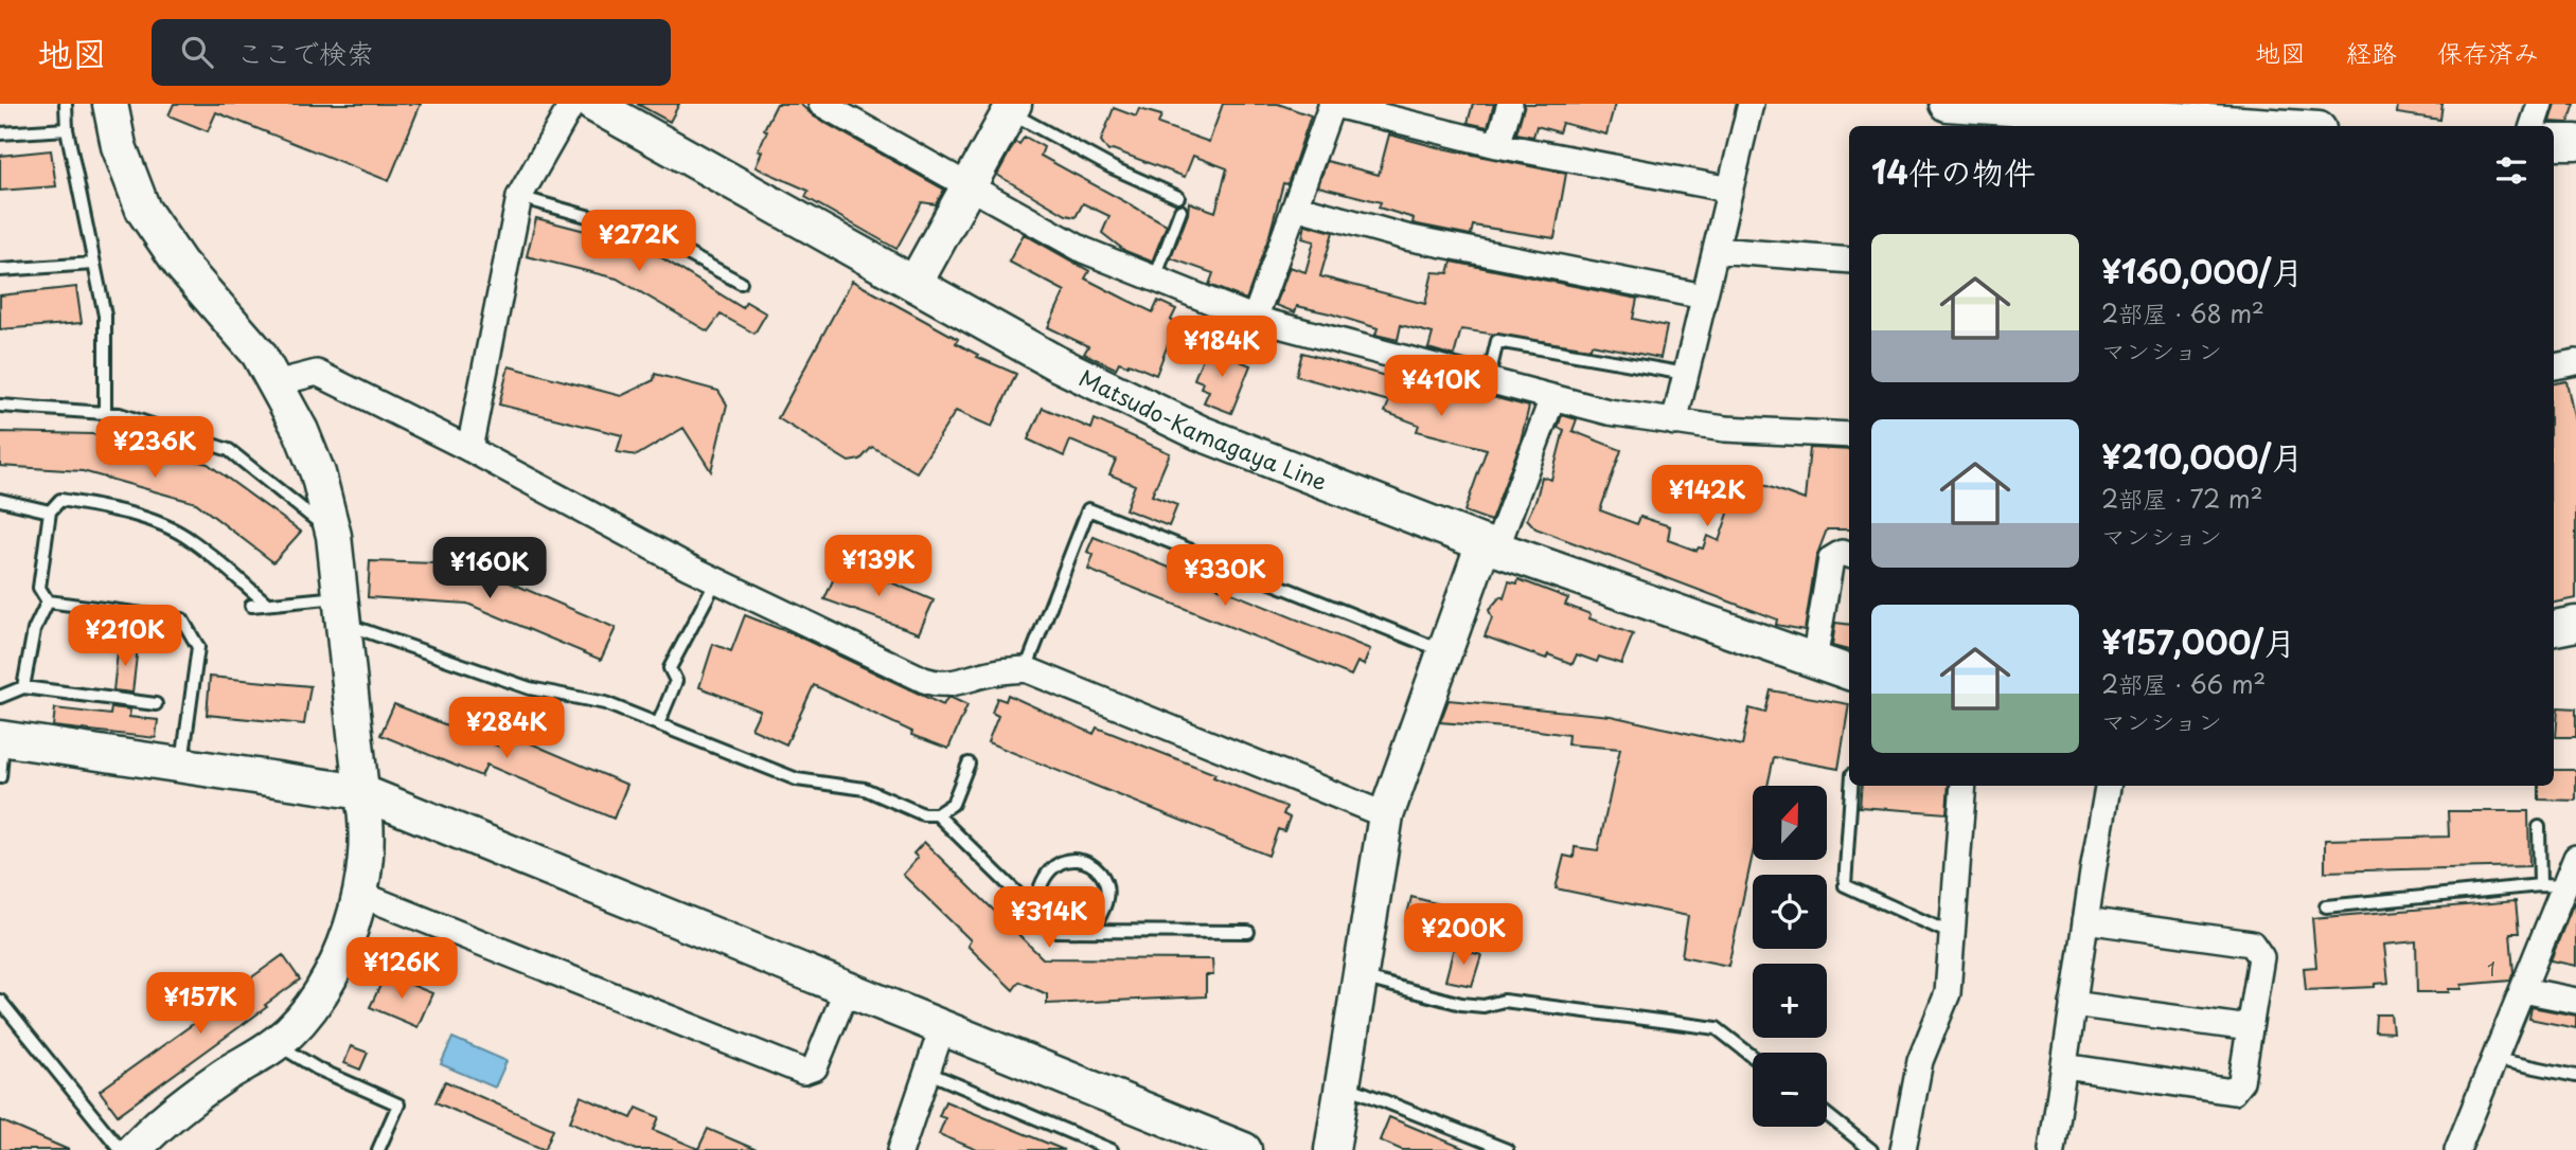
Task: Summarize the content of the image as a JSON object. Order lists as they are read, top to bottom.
{
  "streets": {
    "street": ["Matsudo-Kamagaya Line"]
  },
  "house_numbers": ["1"],
  "north": "top",
  "page": {
    "header": "地図",
    "search": "ここで検索",
    "nav": ["地図", "経路", "保存済み"],
    "heading": "14件の物件",
    "price": [
      "¥272K",
      "¥184K",
      "¥410K",
      "¥236K",
      "¥142K",
      "¥139K",
      "¥160K",
      "¥330K",
      "¥210K",
      "¥284K",
      "¥314K",
      "¥200K",
      "¥126K",
      "¥157K"
    ],
    "list": [
      {
        "name": "¥160,000/月",
        "note": "2部屋 · 68 m² · マンション"
      },
      {
        "name": "¥210,000/月",
        "note": "2部屋 · 72 m² · マンション"
      },
      {
        "name": "¥157,000/月",
        "note": "2部屋 · 66 m² · マンション"
      }
    ],
    "map_buttons": ["+", "−"]
  }
}
